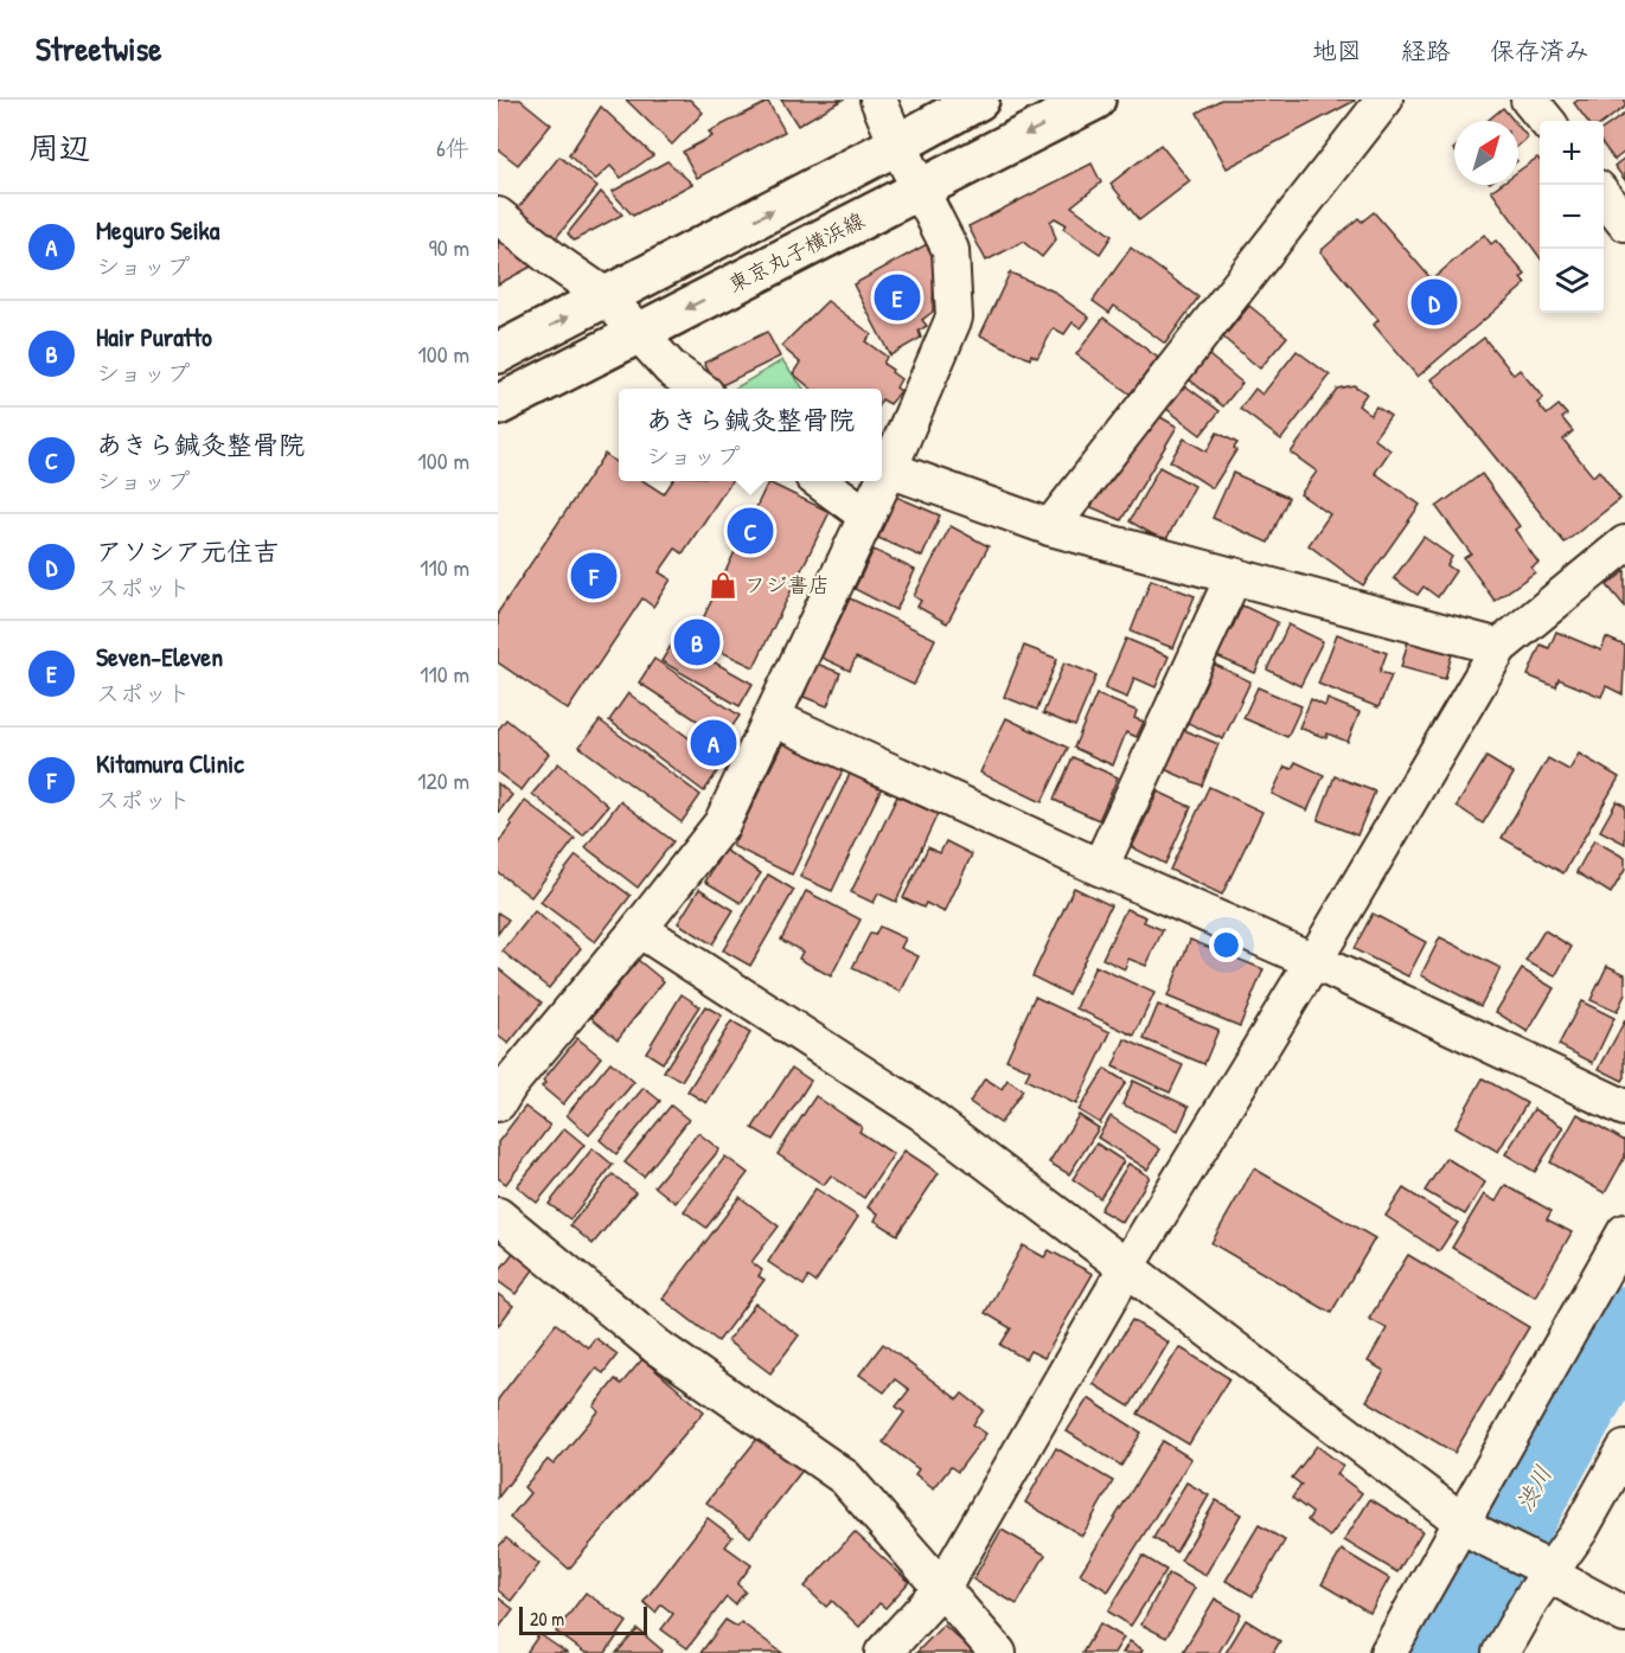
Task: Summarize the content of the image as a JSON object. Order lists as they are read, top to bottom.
{
  "streets": {
    "main road": ["東京丸子横浜線"]
  },
  "water": ["渋川"],
  "places": {
    "shop": ["フジ書店"]
  },
  "scale_bar": "20 m",
  "north": "top right",
  "page": {
    "header": "Streetwise",
    "nav": ["地図", "経路", "保存済み"],
    "heading": ["周辺", "6件"],
    "map_buttons": ["+", "−"],
    "list": [
      {
        "mark": "A",
        "name": "Meguro Seika",
        "note": "ショップ",
        "value": "90 m"
      },
      {
        "mark": "B",
        "name": "Hair Puratto",
        "note": "ショップ",
        "value": "100 m"
      },
      {
        "mark": "C",
        "name": "あきら鍼灸整骨院",
        "note": "ショップ",
        "value": "100 m"
      },
      {
        "mark": "D",
        "name": "アソシア元住吉",
        "note": "スポット",
        "value": "110 m"
      },
      {
        "mark": "E",
        "name": "Seven-Eleven",
        "note": "スポット",
        "value": "110 m"
      },
      {
        "mark": "F",
        "name": "Kitamura Clinic",
        "note": "スポット",
        "value": "120 m"
      }
    ],
    "pins": [
      "E",
      "D",
      "C",
      "F",
      "B",
      "A"
    ],
    "popup": ["あきら鍼灸整骨院", "ショップ"],
    "scale": "20 m"
  }
}
